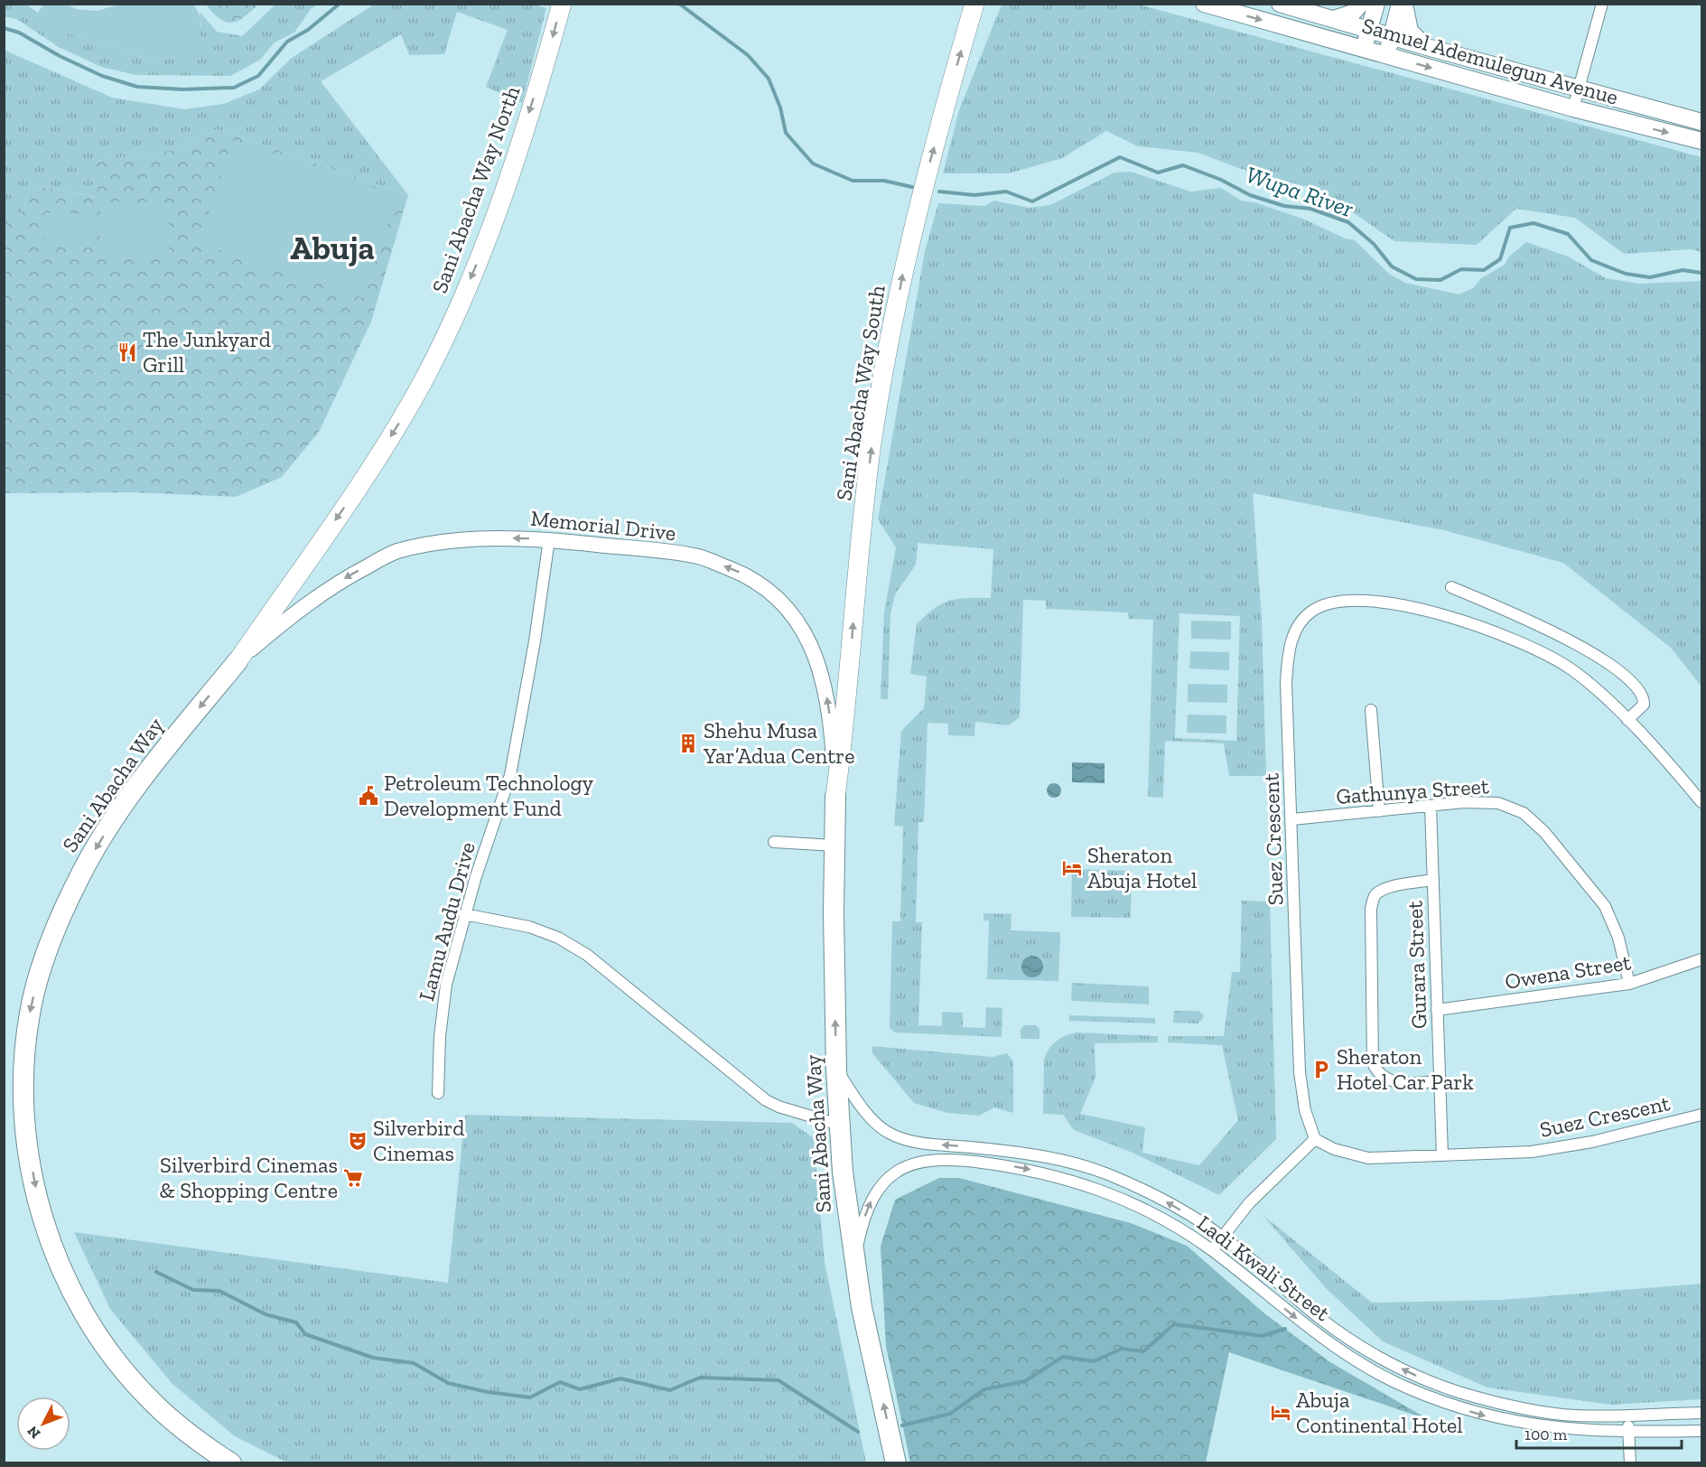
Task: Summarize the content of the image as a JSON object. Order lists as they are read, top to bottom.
{
  "streets": {
    "highway": ["Sani Abacha Way North", "Sani Abacha Way South", "Sani Abacha Way"],
    "main road": ["Samuel Ademulegun Avenue"],
    "street": [
      "Memorial Drive",
      "Gathunya Street",
      "Suez Crescent",
      "Lamu Audu Drive",
      "Gurara Street",
      "Owena Street",
      "Ladi Kwali Street"
    ]
  },
  "crossings": [
    ["Sani Abacha Way North", "Sani Abacha Way"],
    ["Sani Abacha Way South", "Memorial Drive"],
    ["Sani Abacha Way South", "Sani Abacha Way"],
    ["Memorial Drive", "Sani Abacha Way"],
    ["Memorial Drive", "Lamu Audu Drive"],
    ["Sani Abacha Way", "Ladi Kwali Street"],
    ["Gathunya Street", "Suez Crescent"],
    ["Gathunya Street", "Gurara Street"],
    ["Gathunya Street", "Owena Street"],
    ["Suez Crescent", "Gurara Street"],
    ["Gurara Street", "Owena Street"]
  ],
  "one_way": ["Sani Abacha Way North", "Sani Abacha Way South"],
  "districts": ["Abuja"],
  "water": ["Wupa River"],
  "places": {
    "restaurant": ["The Junkyard Grill"],
    "building": ["Shehu Musa Yar’Adua Centre"],
    "public building": ["Petroleum Technology Development Fund"],
    "hotel": ["Sheraton Abuja Hotel", "Abuja Continental Hotel"],
    "parking": ["Sheraton Hotel Car Park"],
    "theatre": ["Silverbird Cinemas"],
    "supermarket": ["Silverbird Cinemas & Shopping Centre"]
  },
  "scale_bar": "100 m",
  "north": "bottom left"
}
